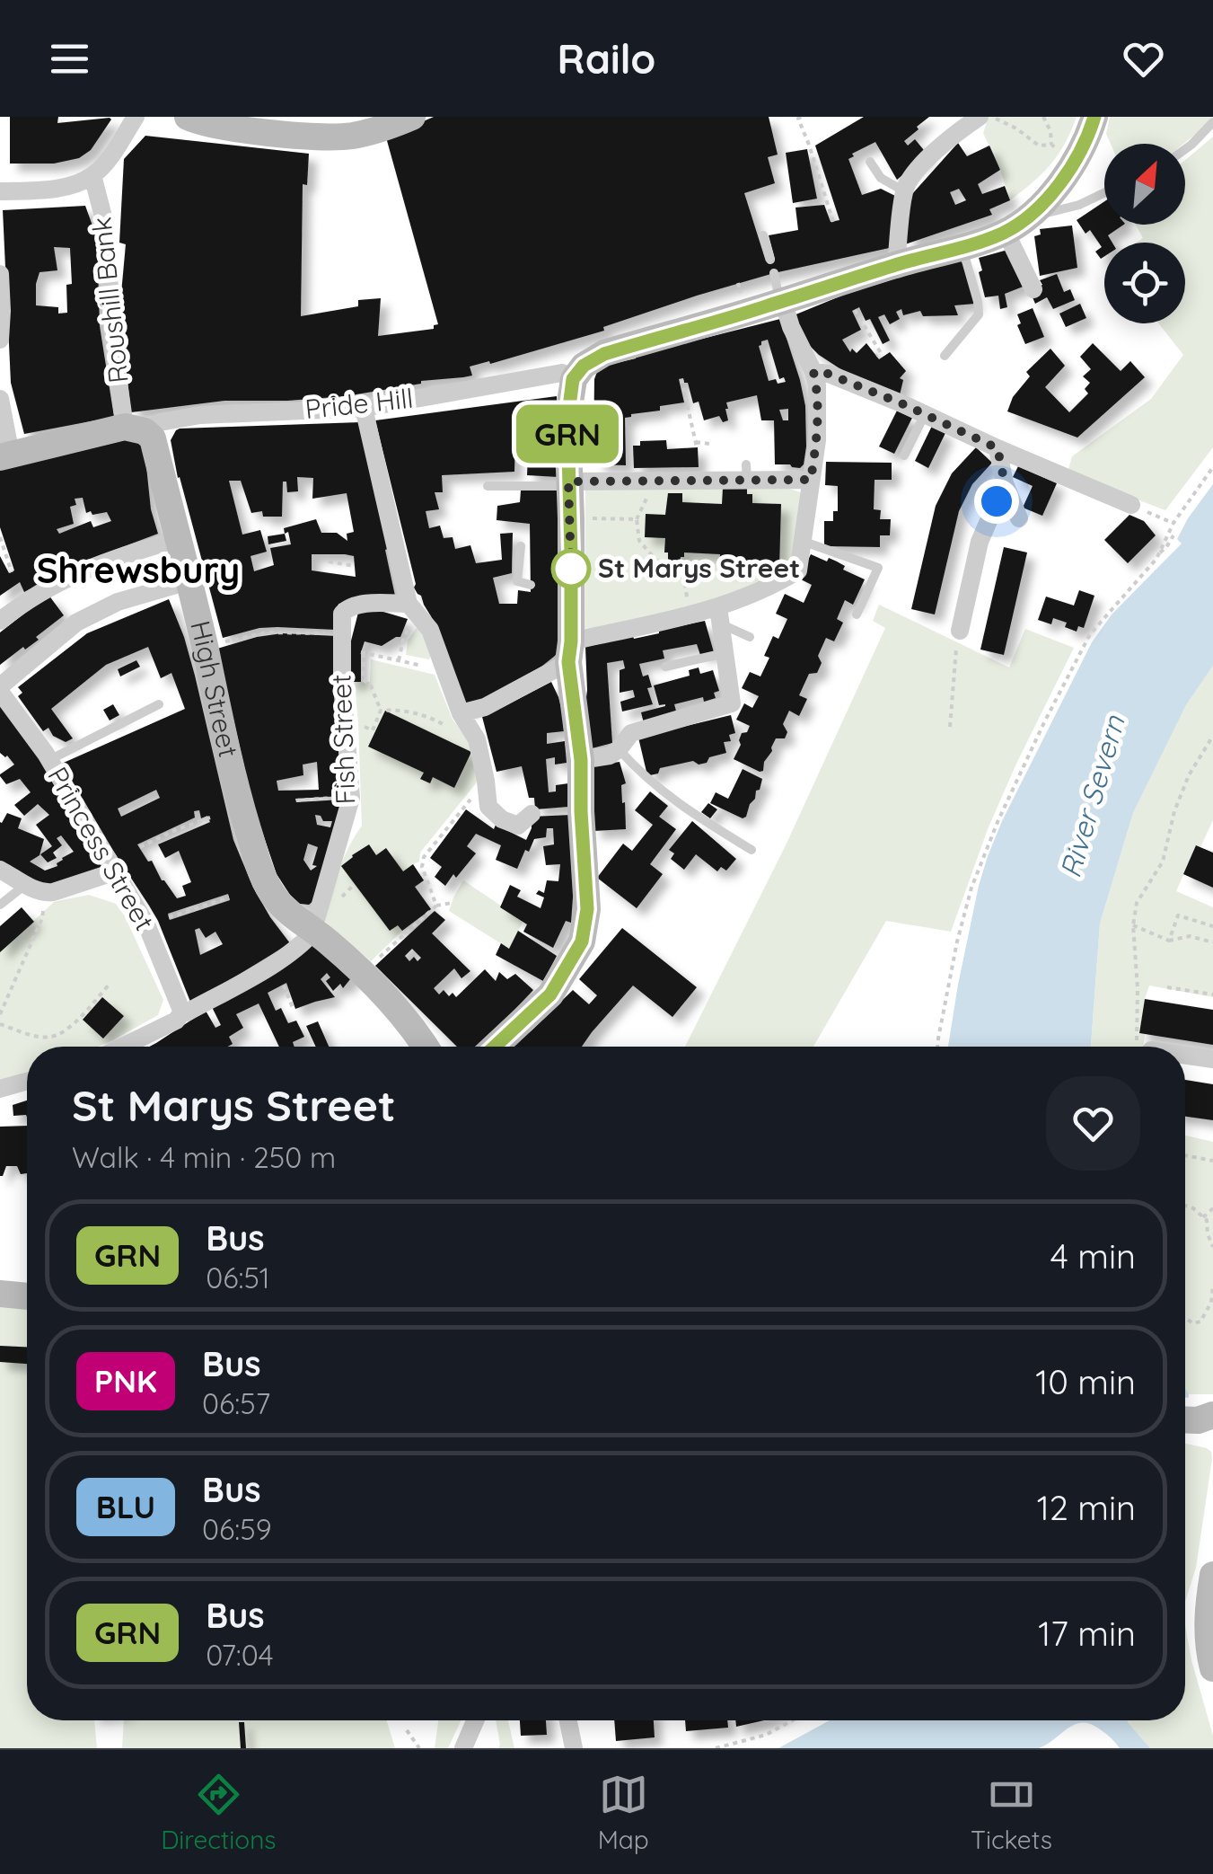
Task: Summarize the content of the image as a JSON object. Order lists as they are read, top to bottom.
{
  "streets": {
    "street": [
      "Roushill Bank",
      "Pride Hill",
      "High Street",
      "Fish Street",
      "Princess Street"
    ]
  },
  "crossings": [
    ["Roushill Bank", "Pride Hill"],
    ["Roushill Bank", "High Street"],
    ["Pride Hill", "High Street"],
    ["High Street", "Fish Street"]
  ],
  "districts": ["Shrewsbury"],
  "water": ["River Severn"],
  "places": ["St Marys Street"],
  "lines": ["bus line GRN"],
  "north": "top right",
  "page": {
    "header": "Railo",
    "on_map": "GRN",
    "heading": ["St Marys Street", "Walk · 4 min · 250 m"],
    "list": [
      {
        "mark": "GRN",
        "name": "Bus",
        "note": "06:51",
        "value": "4 min"
      },
      {
        "mark": "PNK",
        "name": "Bus",
        "note": "06:57",
        "value": "10 min"
      },
      {
        "mark": "BLU",
        "name": "Bus",
        "note": "06:59",
        "value": "12 min"
      },
      {
        "mark": "GRN",
        "name": "Bus",
        "note": "07:04",
        "value": "17 min"
      }
    ],
    "tabs": ["Directions", "Map", "Tickets"]
  }
}
